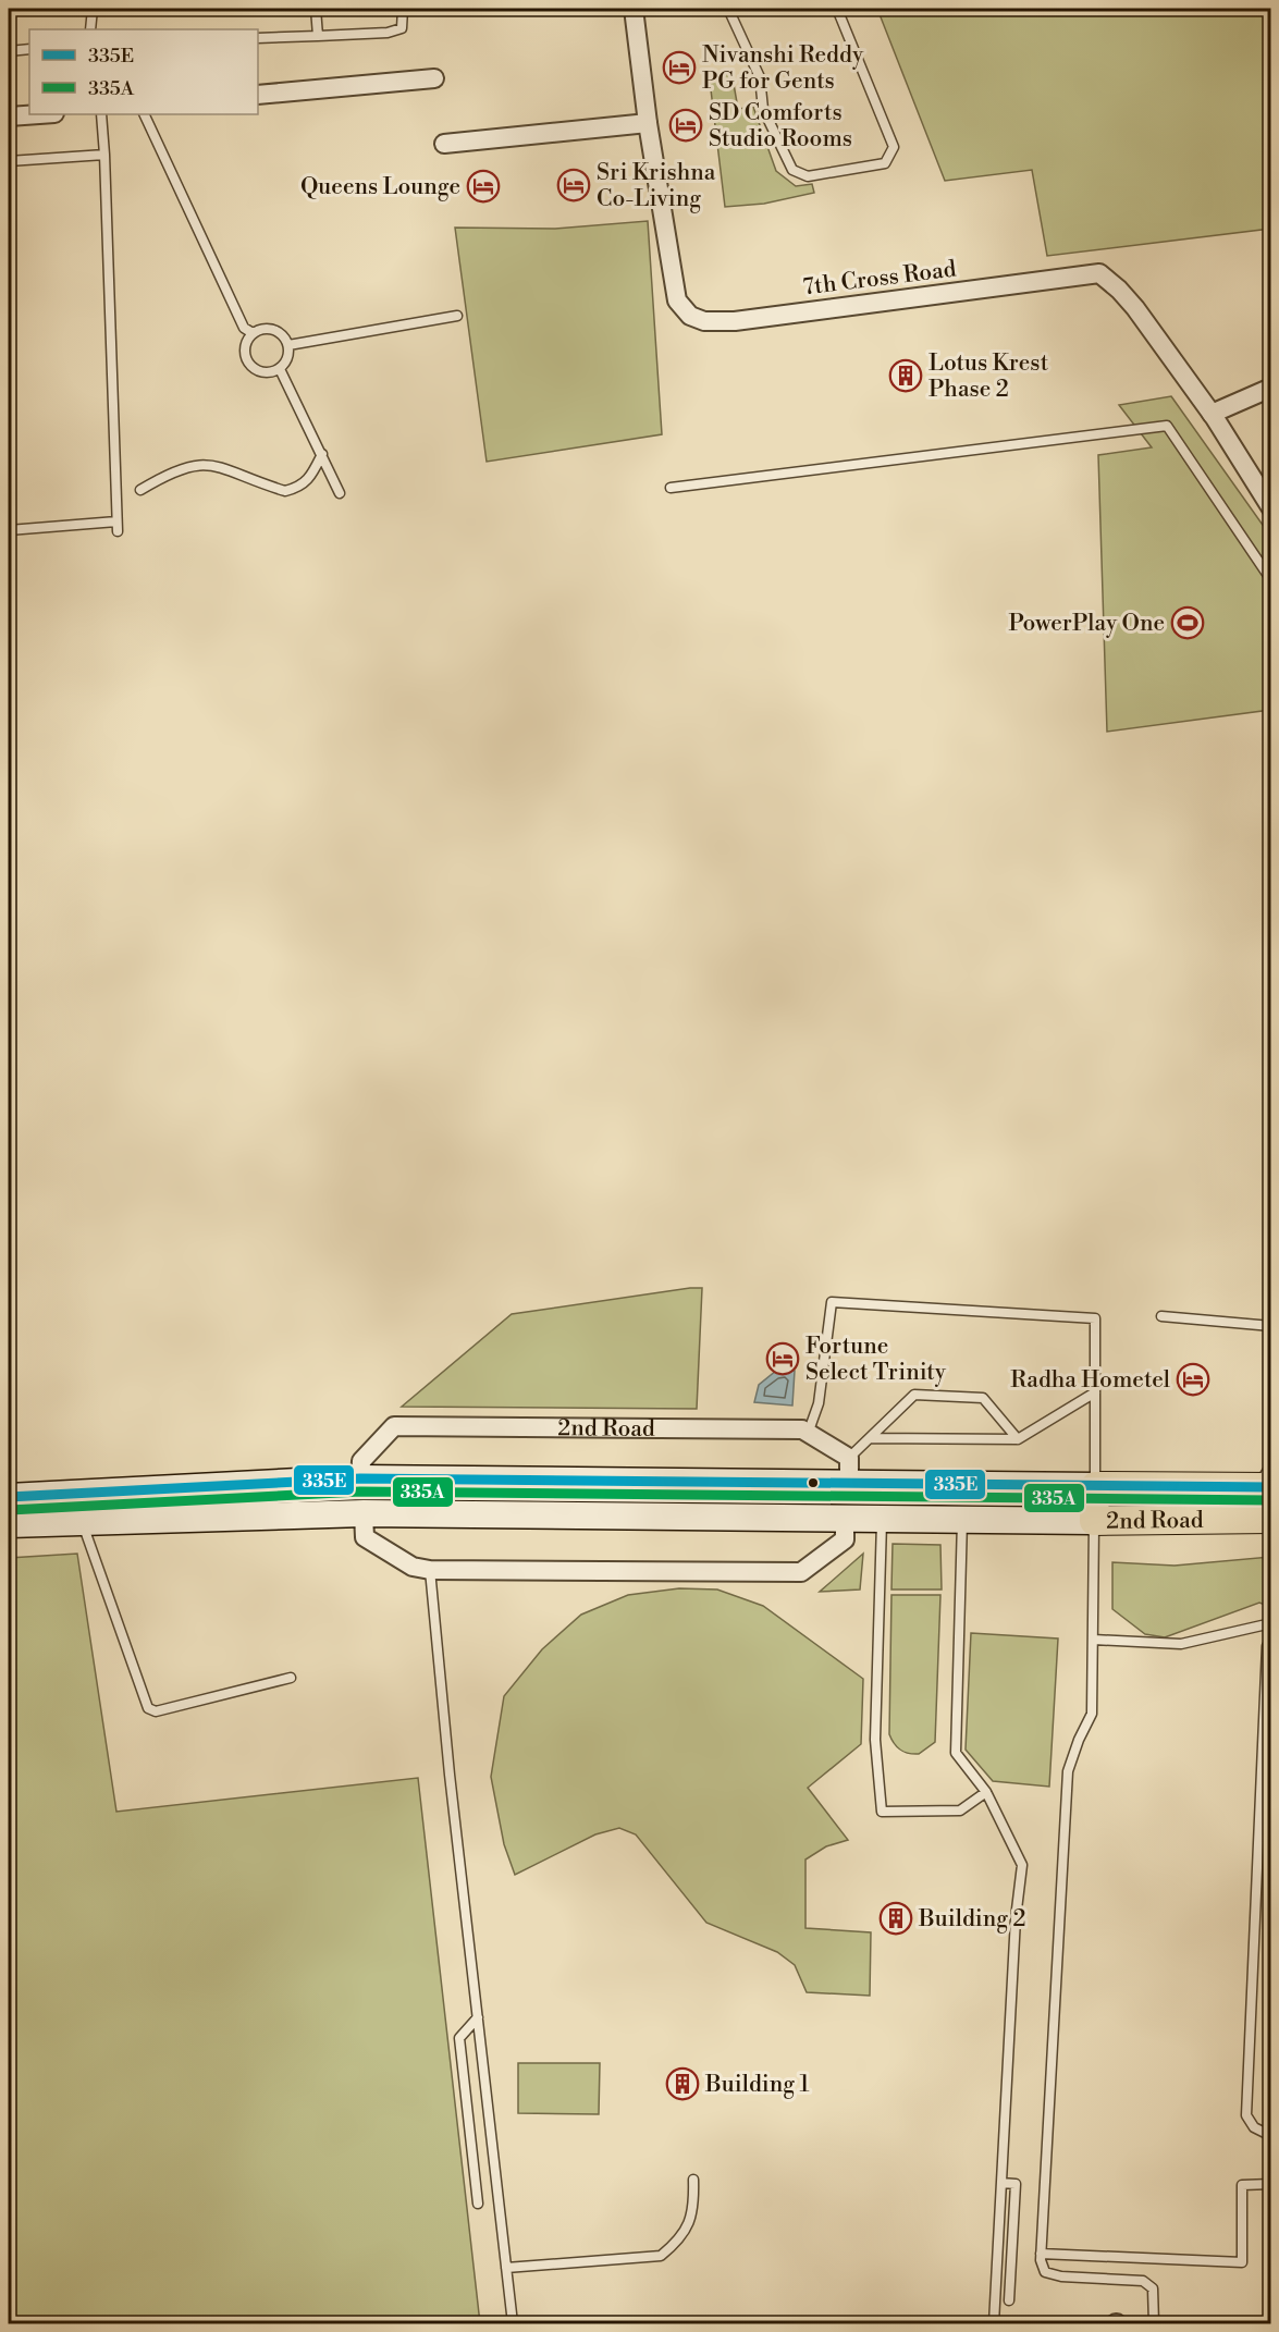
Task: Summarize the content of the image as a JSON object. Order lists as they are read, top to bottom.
{
  "streets": {
    "main road": ["2nd Road"],
    "street": ["7th Cross Road"]
  },
  "places": {
    "hotel": [
      "Nivanshi Reddy PG for Gents",
      "SD Comforts Studio Rooms",
      "Sri Krishna Co-Living",
      "Queens Lounge",
      "Fortune Select Trinity",
      "Radha Hometel"
    ],
    "building": ["Lotus Krest Phase 2", "Building 2", "Building 1"],
    "sports": ["PowerPlay One"]
  },
  "lines": ["transit line 335E", "transit line 335A"],
  "legend": ["335E", "335A"]
}
